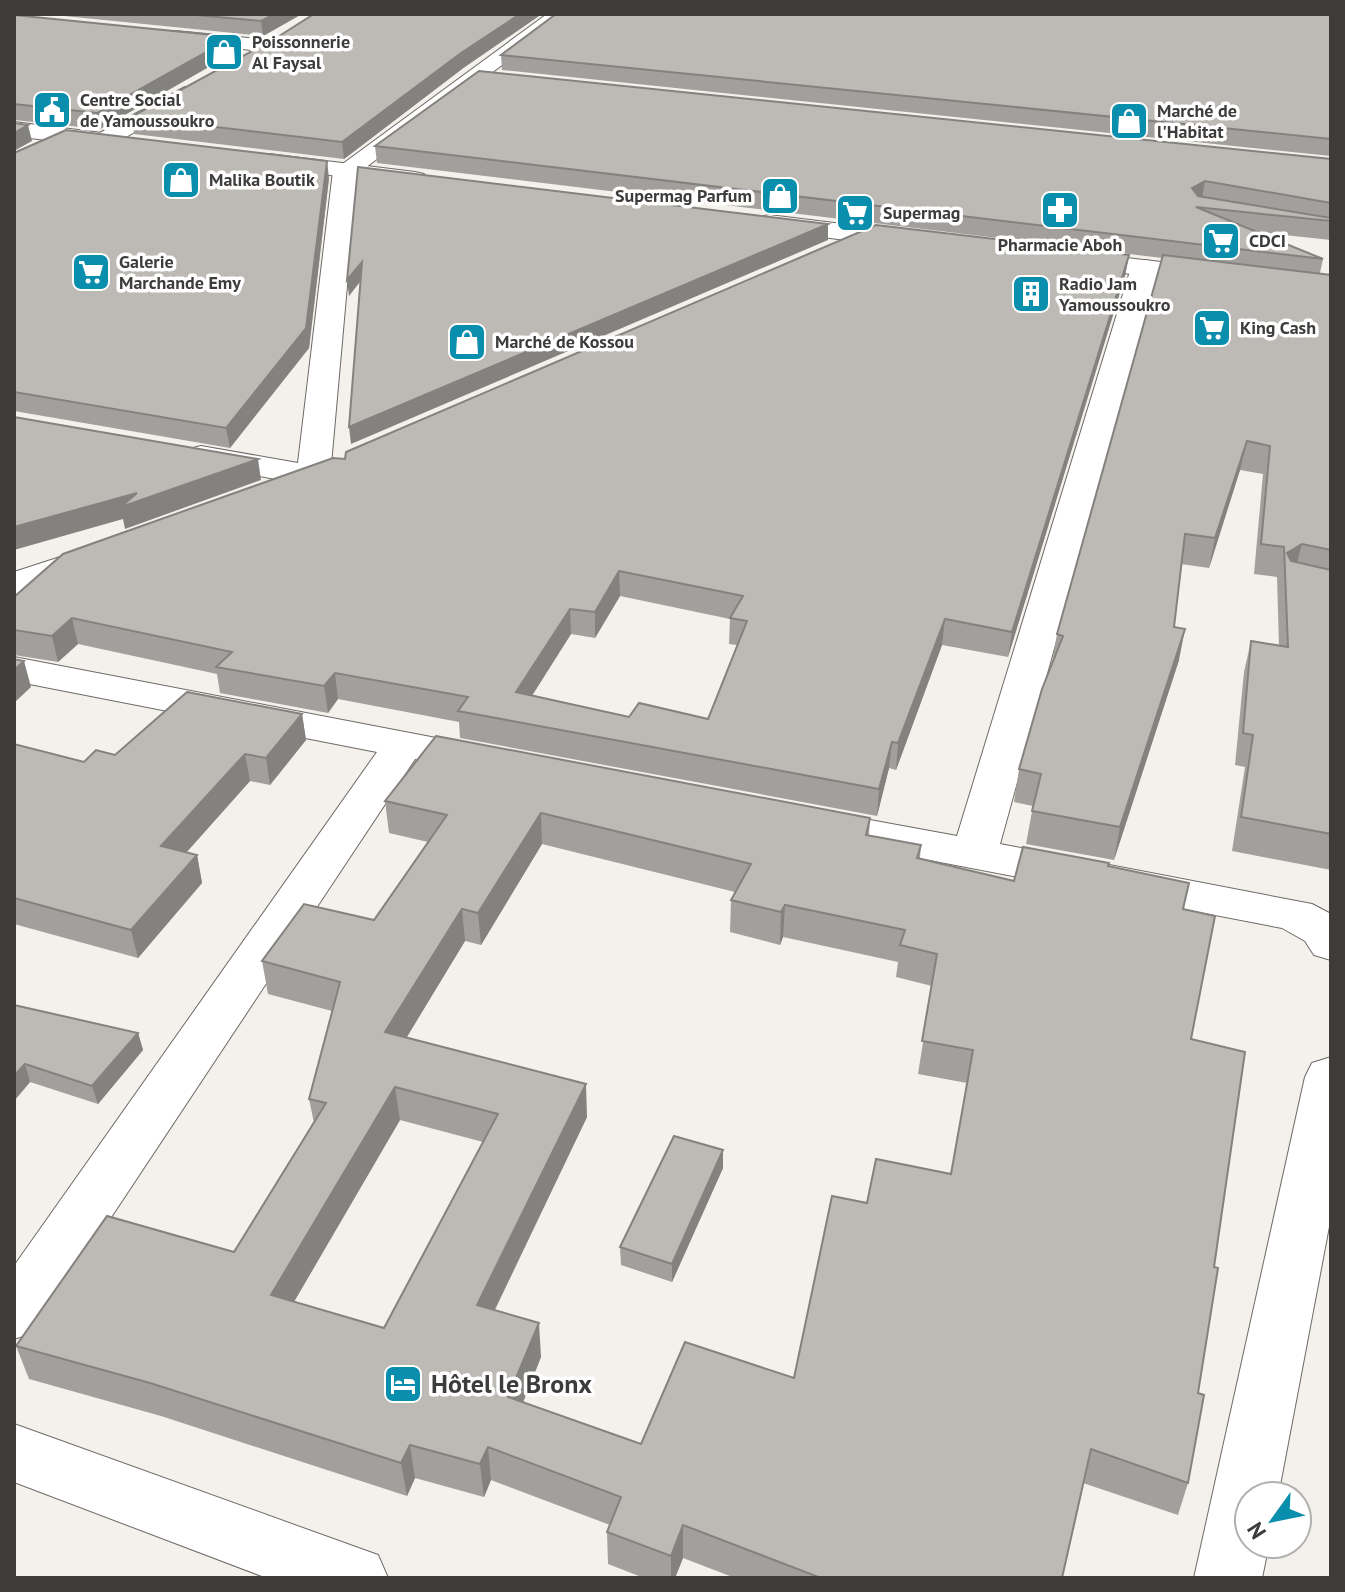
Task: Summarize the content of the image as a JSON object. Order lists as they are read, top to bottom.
{
  "places": {
    "shop": [
      "Poissonnerie Al Faysal",
      "Marché de l'Habitat",
      "Malika Boutik",
      "Supermag Parfum",
      "Marché de Kossou"
    ],
    "public building": ["Centre Social de Yamoussoukro"],
    "pharmacy": ["Pharmacie Aboh"],
    "supermarket": [
      "Supermag",
      "CDCI",
      "Galerie Marchande Emy",
      "King Cash"
    ],
    "building": ["Radio Jam Yamoussoukro"],
    "hotel": ["Hôtel le Bronx"]
  },
  "north": "bottom left"
}
